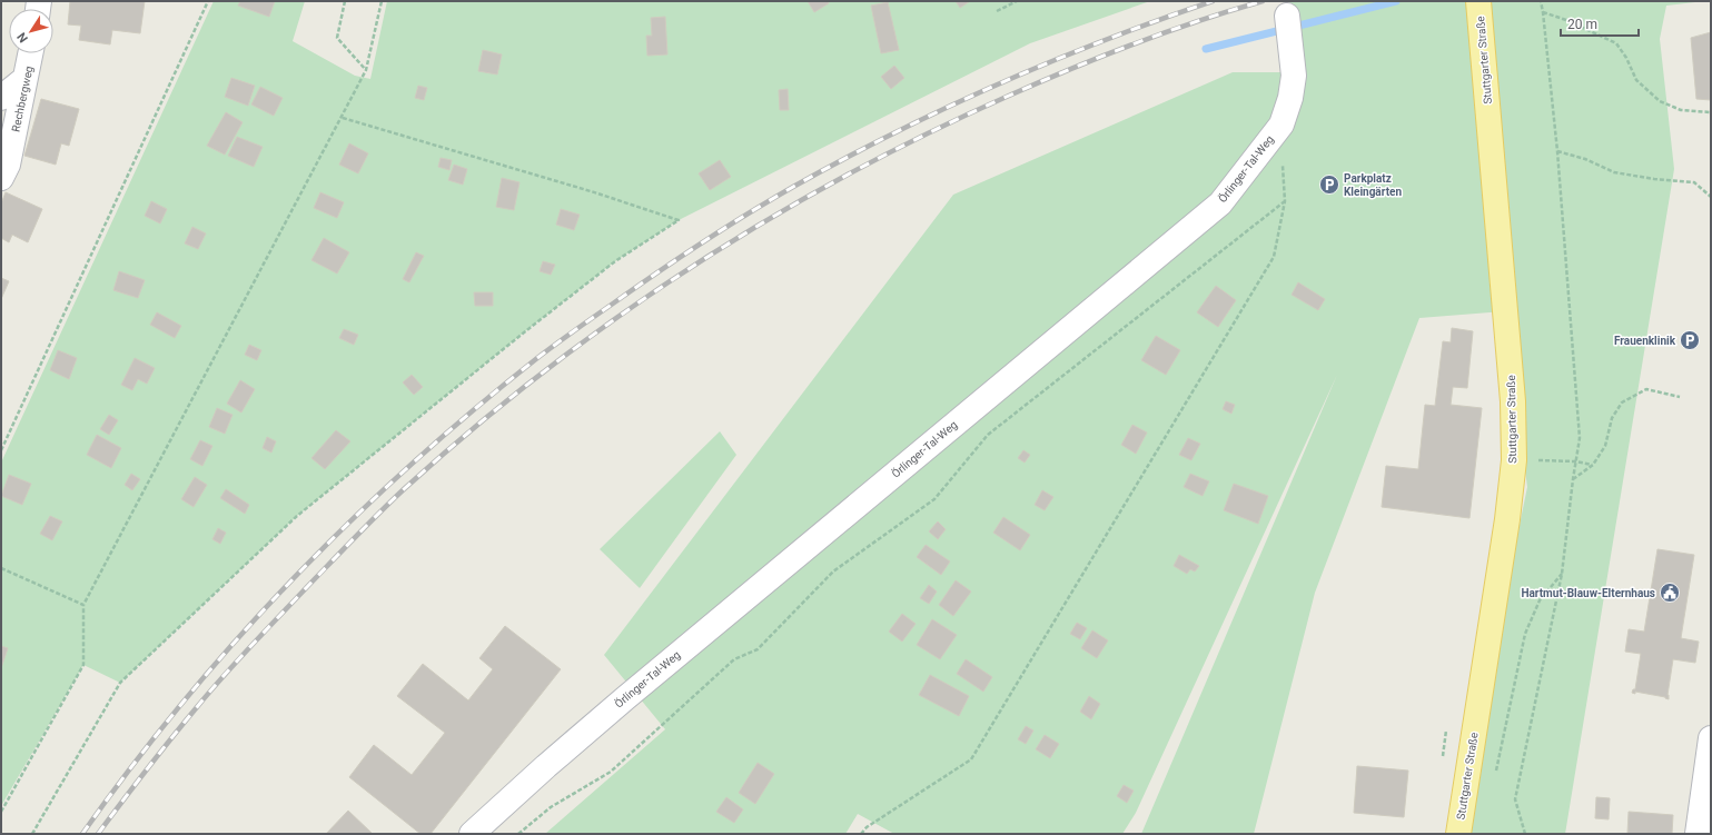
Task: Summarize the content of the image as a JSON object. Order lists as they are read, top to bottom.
{
  "streets": {
    "main road": ["Stuttgarter Straße"],
    "street": ["Rechbergweg", "Örlinger-Tal-Weg"]
  },
  "places": {
    "parking": ["Parkplatz Kleingärten", "Frauenklinik"],
    "public building": ["Hartmut-Blauw-Elternhaus"]
  },
  "scale_bar": "20 m",
  "north": "bottom left"
}
